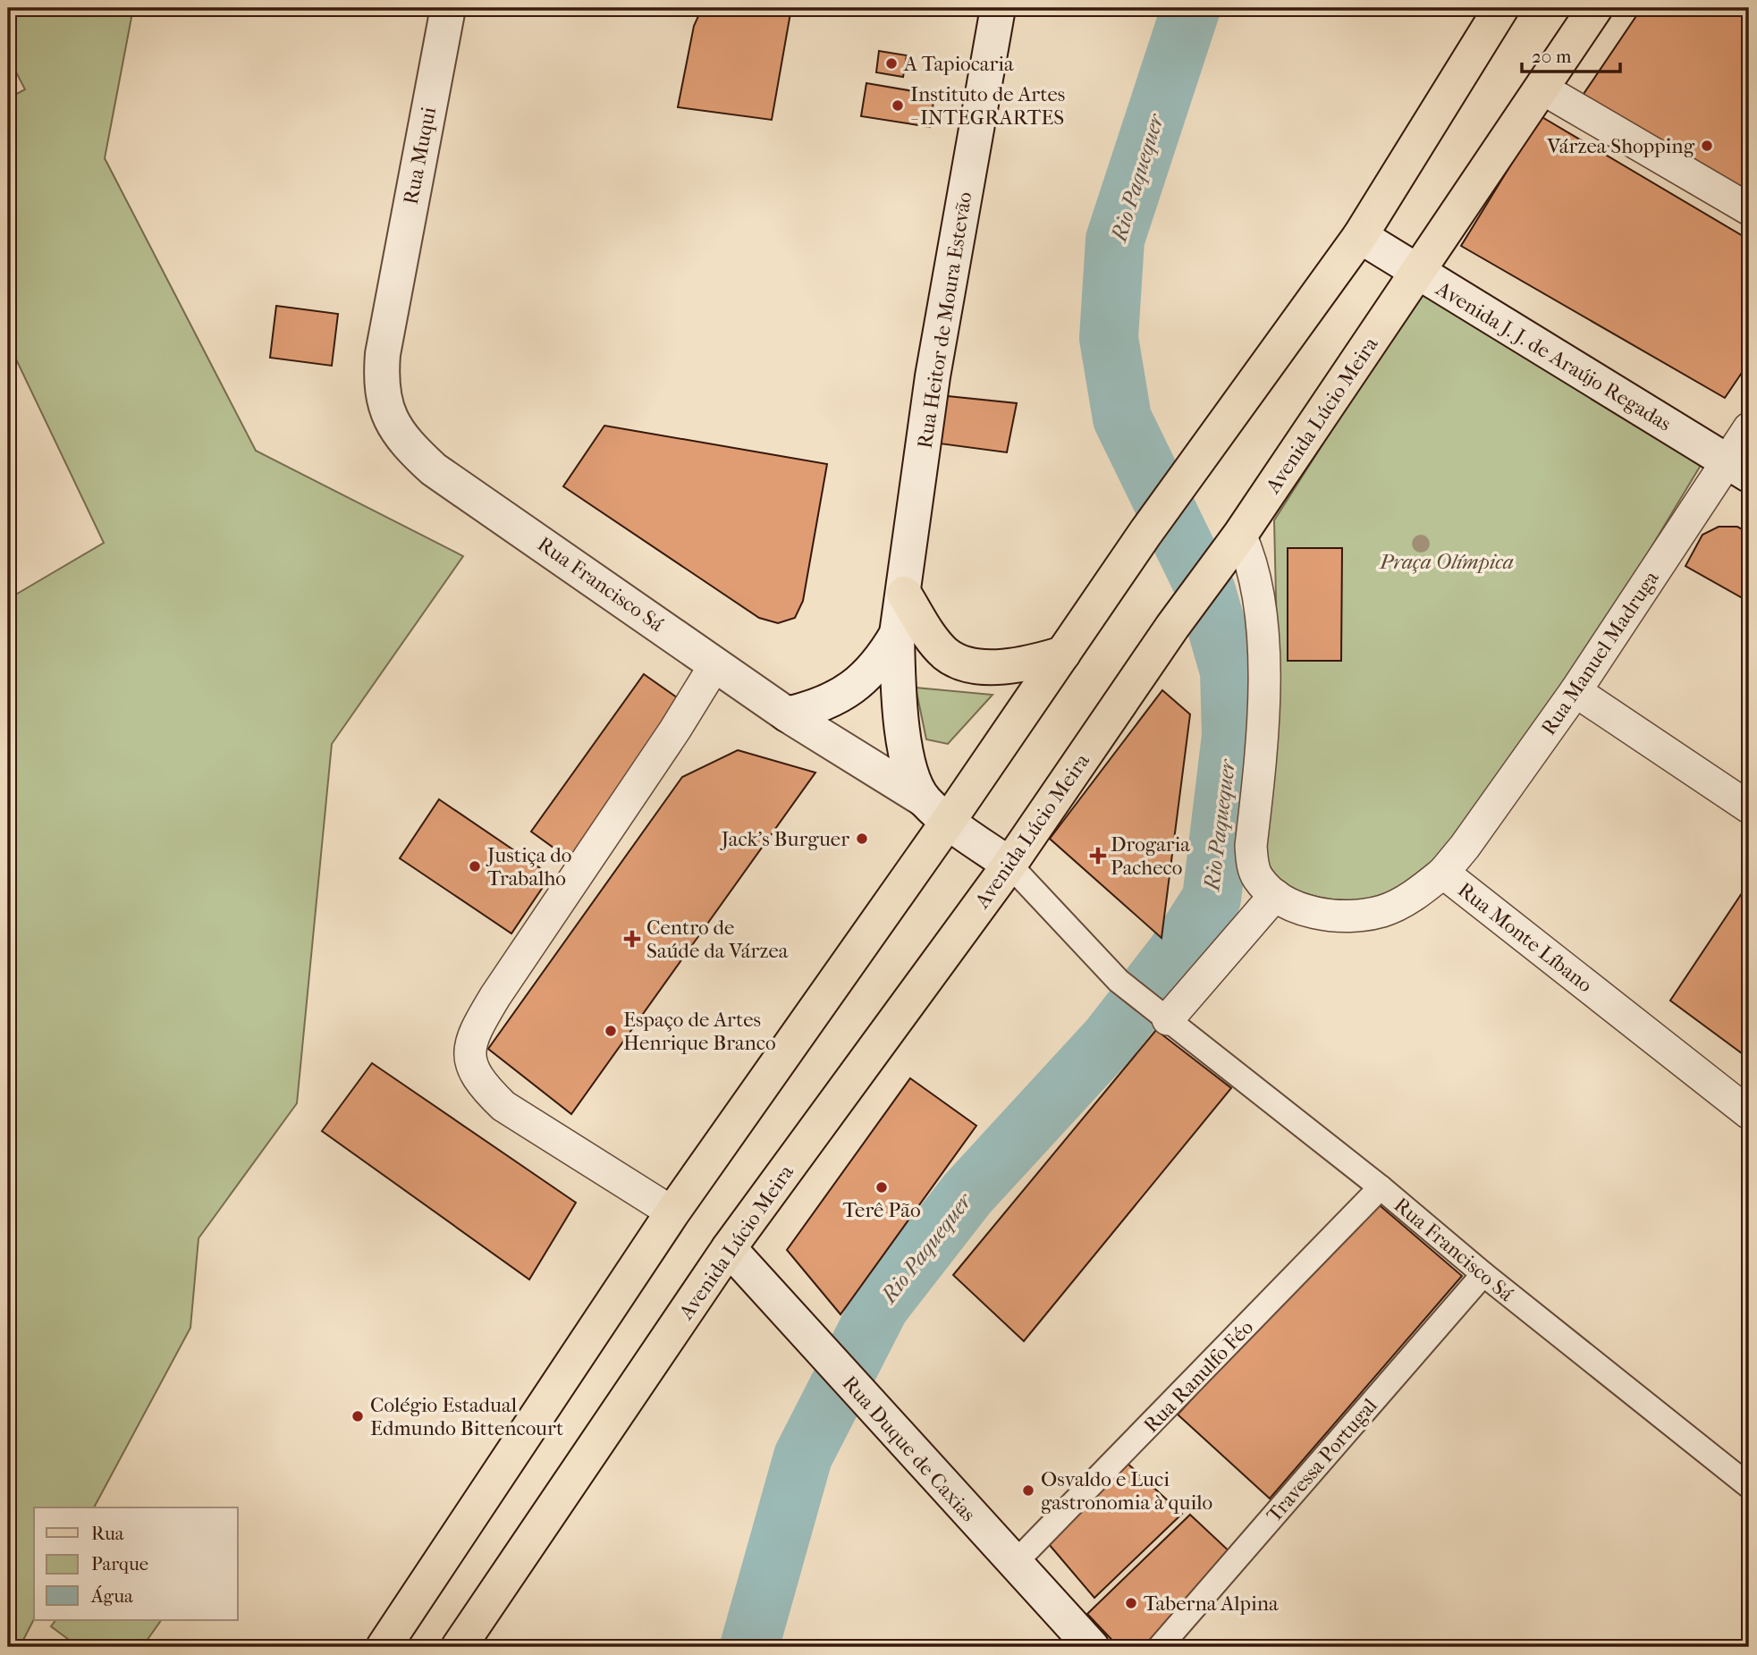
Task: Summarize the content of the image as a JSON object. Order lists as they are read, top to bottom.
{
  "streets": {
    "main road": [
      "Rua Muqui",
      "Rua Heitor de Moura Estevão",
      "Avenida J. J. de Araújo Regadas",
      "Avenida Lúcio Meira",
      "Rua Francisco Sá",
      "Rua Duque de Caxias"
    ],
    "street": [
      "Rua Manuel Madruga",
      "Rua Monte Líbano",
      "Rua Ranulfo Féo",
      "Travessa Portugal"
    ]
  },
  "crossings": [
    ["Rua Muqui", "Rua Francisco Sá"],
    ["Avenida J. J. de Araújo Regadas", "Avenida Lúcio Meira"],
    ["Avenida J. J. de Araújo Regadas", "Rua Manuel Madruga"],
    ["Avenida Lúcio Meira", "Rua Francisco Sá"],
    ["Avenida Lúcio Meira", "Rua Monte Líbano"],
    ["Avenida Lúcio Meira", "Rua Duque de Caxias"],
    ["Rua Francisco Sá", "Rua Ranulfo Féo"],
    ["Rua Francisco Sá", "Travessa Portugal"],
    ["Rua Manuel Madruga", "Rua Monte Líbano"],
    ["Rua Ranulfo Féo", "Rua Duque de Caxias"]
  ],
  "water": ["Rio Paquequer"],
  "parks": ["Praça Olímpica"],
  "places": {
    "other": [
      "A Tapiocaria",
      "Instituto de Artes - INTEGRARTES",
      "Várzea Shopping",
      "Jack's Burguer",
      "Justiça do Trabalho",
      "Espaço de Artes Henrique Branco",
      "Terê Pão",
      "Colégio Estadual Edmundo Bittencourt",
      "Osvaldo e Luci gastronomia à quilo",
      "Taberna Alpina"
    ],
    "health": ["Drogaria Pacheco", "Centro de Saúde da Várzea"]
  },
  "legend": ["Rua", "Parque", "Água"],
  "scale_bar": "20 m"
}
